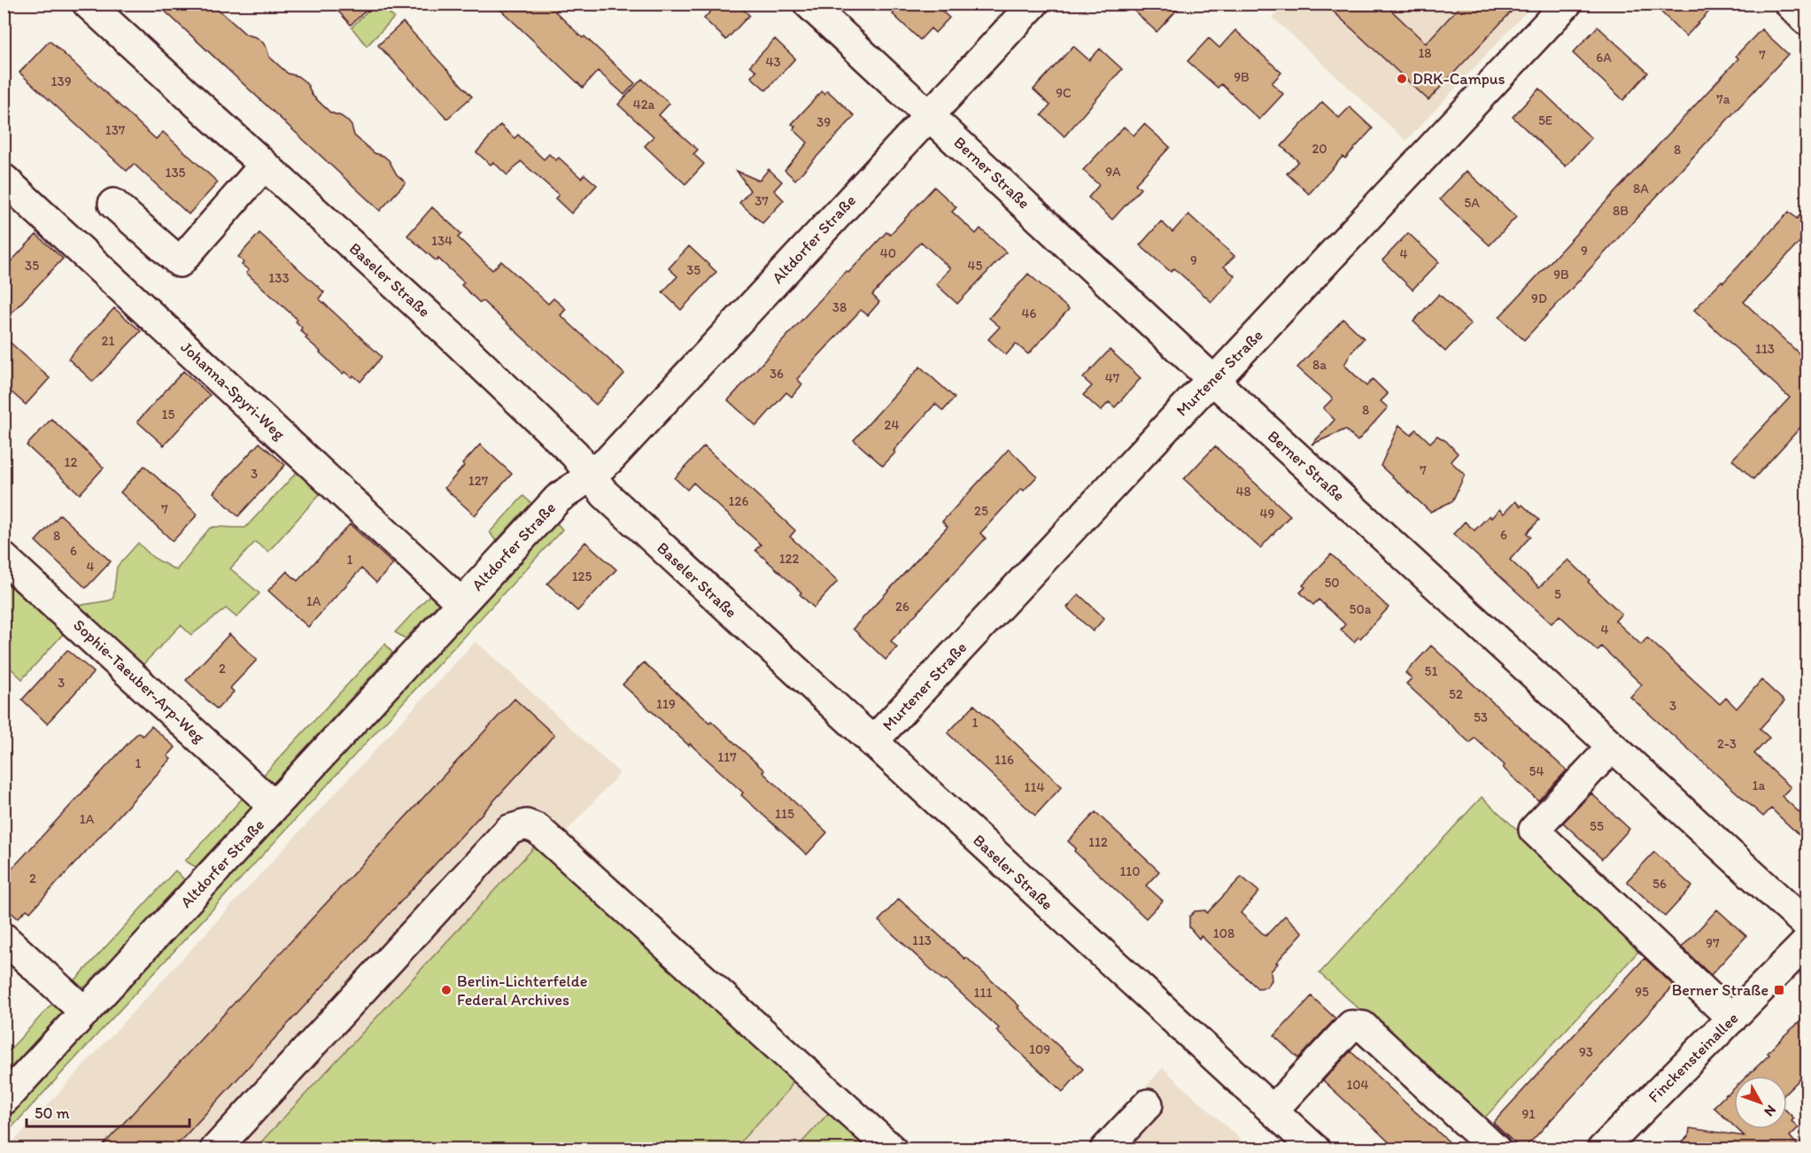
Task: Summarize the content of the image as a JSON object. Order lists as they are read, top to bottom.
{
  "streets": {
    "street": [
      "Berner Straße",
      "Altdorfer Straße",
      "Baseler Straße",
      "Murtener Straße",
      "Johanna-Spyri-Weg",
      "Sophie-Taeuber-Arp-Weg",
      "Finckensteinallee"
    ]
  },
  "crossings": [
    ["Berner Straße", "Altdorfer Straße"],
    ["Berner Straße", "Murtener Straße"],
    ["Altdorfer Straße", "Baseler Straße"],
    ["Altdorfer Straße", "Johanna-Spyri-Weg"],
    ["Altdorfer Straße", "Sophie-Taeuber-Arp-Weg"],
    ["Baseler Straße", "Murtener Straße"]
  ],
  "places": {
    "other": ["DRK-Campus", "Berlin-Lichterfelde Federal Archives"],
    "transit": ["Berner Straße"]
  },
  "house_numbers": [
    "18",
    "7",
    "6A",
    "43",
    "9B",
    "139",
    "9C",
    "7a",
    "42a",
    "5E",
    "39",
    "137",
    "20",
    "8",
    "9A",
    "135",
    "8A",
    "37",
    "5A",
    "8B",
    "134",
    "9",
    "40",
    "4",
    "9",
    "35",
    "45",
    "35",
    "9B",
    "133",
    "9D",
    "38",
    "46",
    "21",
    "113",
    "8a",
    "36",
    "47",
    "8",
    "15",
    "24",
    "12",
    "7",
    "3",
    "127",
    "48",
    "126",
    "7",
    "25",
    "49",
    "6",
    "8",
    "6",
    "122",
    "1",
    "4",
    "125",
    "50",
    "5",
    "1A",
    "26",
    "50a",
    "4",
    "2",
    "51",
    "3",
    "52",
    "119",
    "3",
    "53",
    "1",
    "2-3",
    "117",
    "116",
    "1",
    "54",
    "1a",
    "114",
    "115",
    "1A",
    "55",
    "112",
    "110",
    "2",
    "56",
    "108",
    "113",
    "97",
    "95",
    "111",
    "109",
    "93",
    "104",
    "91"
  ],
  "scale_bar": "50 m",
  "north": "bottom right"
}
